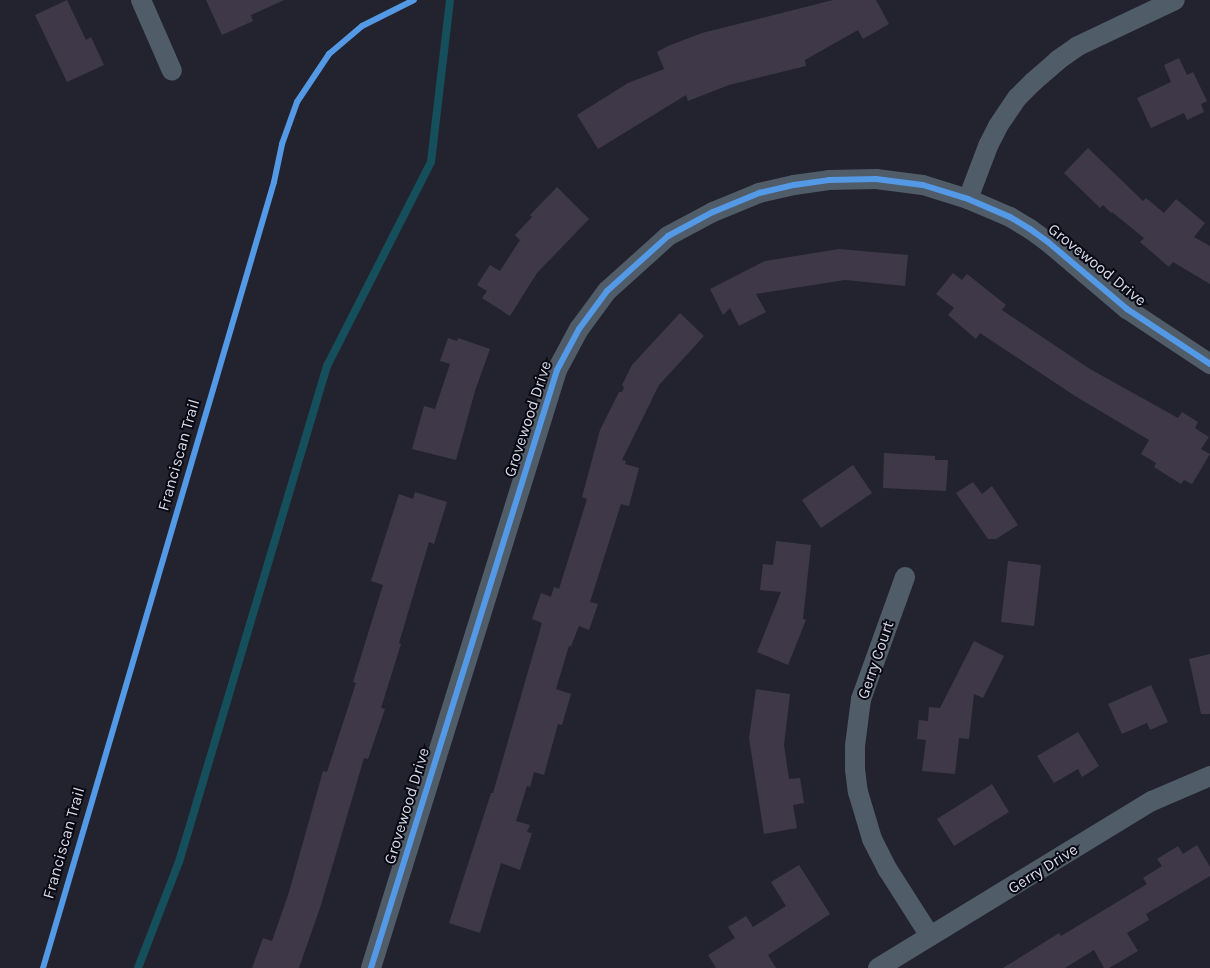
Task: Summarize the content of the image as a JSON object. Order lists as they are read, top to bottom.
{
  "streets": {
    "street": ["Grovewood Drive", "Gerry Court", "Gerry Drive"],
    "cycle path": ["Franciscan Trail"]
  },
  "crossings": [
    ["Gerry Court", "Gerry Drive"]
  ]
}
